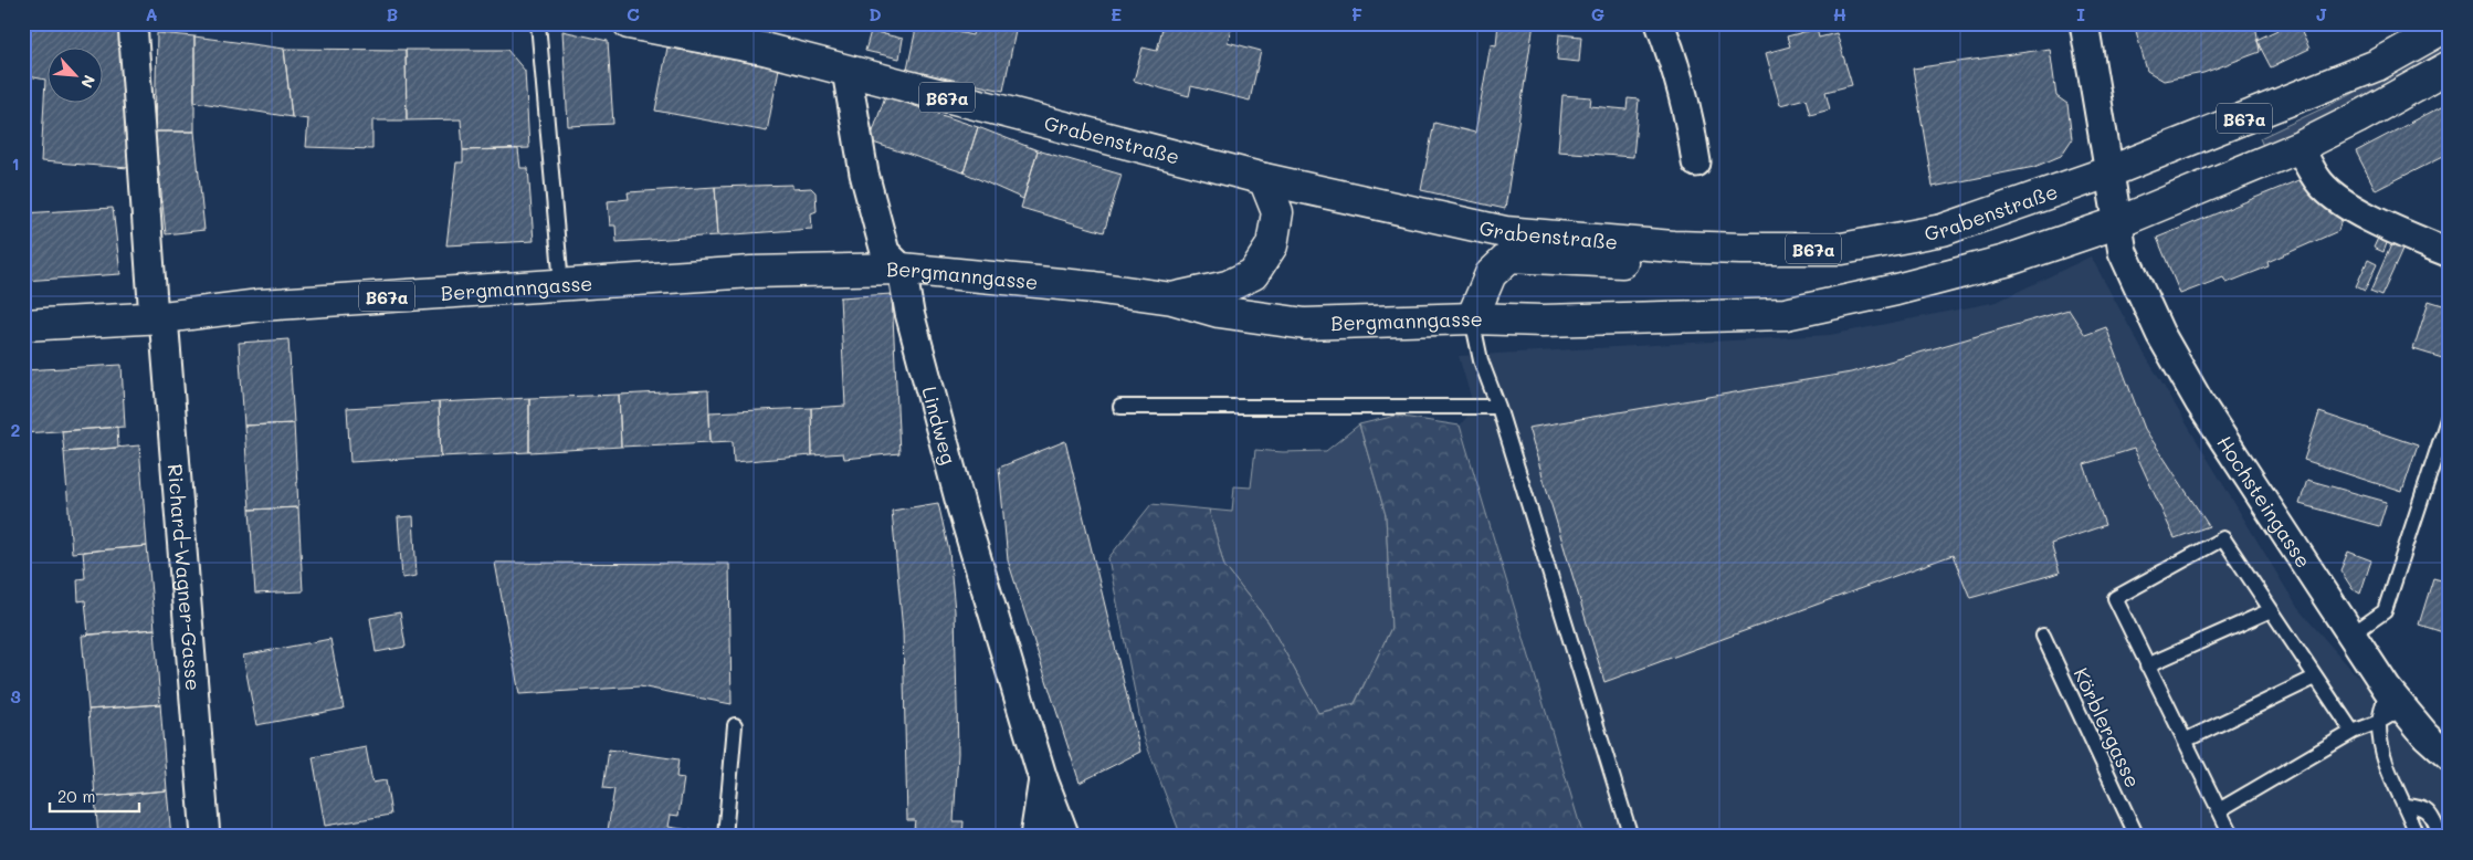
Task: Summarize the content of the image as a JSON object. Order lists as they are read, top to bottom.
{
  "streets": {
    "main road": ["B67a", "Grabenstraße", "Bergmanngasse"],
    "street": ["Lindweg", "Hochsteingasse", "Richard-Wagner-Gasse"],
    "lane": ["Körblergasse"]
  },
  "crossings": [
    ["B67a", "Bergmanngasse"],
    ["B67a", "Hochsteingasse"],
    ["Grabenstraße", "Hochsteingasse"],
    ["Bergmanngasse", "Lindweg"],
    ["Bergmanngasse", "Hochsteingasse"],
    ["Bergmanngasse", "Richard-Wagner-Gasse"]
  ],
  "scale_bar": "20 m",
  "north": "bottom right",
  "grid": {
    "columns": [
      "A",
      "B",
      "C",
      "D",
      "E",
      "F",
      "G",
      "H",
      "I",
      "J"
    ],
    "rows": ["1", "2", "3"]
  }
}
